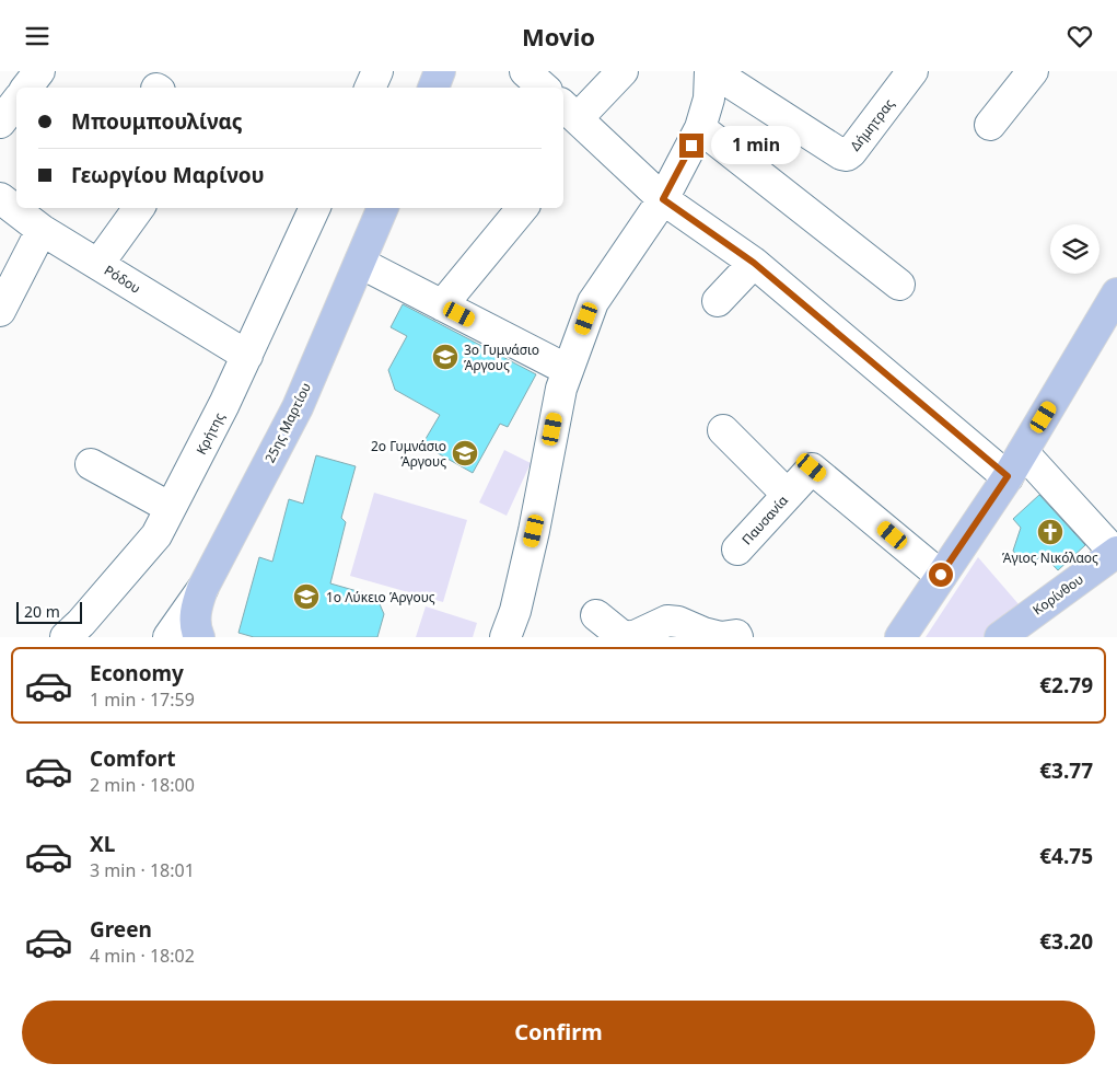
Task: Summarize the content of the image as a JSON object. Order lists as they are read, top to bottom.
{
  "streets": {
    "main road": ["25ης Μαρτίου", "Κορίνθου"],
    "street": [
      "Δήμητρας",
      "Ρόδου",
      "Κρήτης",
      "Παυσανία"
    ]
  },
  "crossings": [
    ["Ρόδου", "Κρήτης"]
  ],
  "places": {
    "school or university": ["3ο Γυμνάσιο Άργους", "2ο Γυμνάσιο Άργους", "1ο Λύκειο Άργους"],
    "church": ["Άγιος Νικόλαος"]
  },
  "scale_bar": "20 m",
  "page": {
    "header": "Movio",
    "banner": ["Μπουμπουλίνας", "Γεωργίου Μαρίνου"],
    "bubble": "1 min",
    "scale": "20 m",
    "list": [
      {
        "name": "Economy",
        "note": "1 min · 17:59",
        "value": "€2.79"
      },
      {
        "name": "Comfort",
        "note": "2 min · 18:00",
        "value": "€3.77"
      },
      {
        "name": "XL",
        "note": "3 min · 18:01",
        "value": "€4.75"
      },
      {
        "name": "Green",
        "note": "4 min · 18:02",
        "value": "€3.20"
      }
    ],
    "buttons": "Confirm"
  }
}
